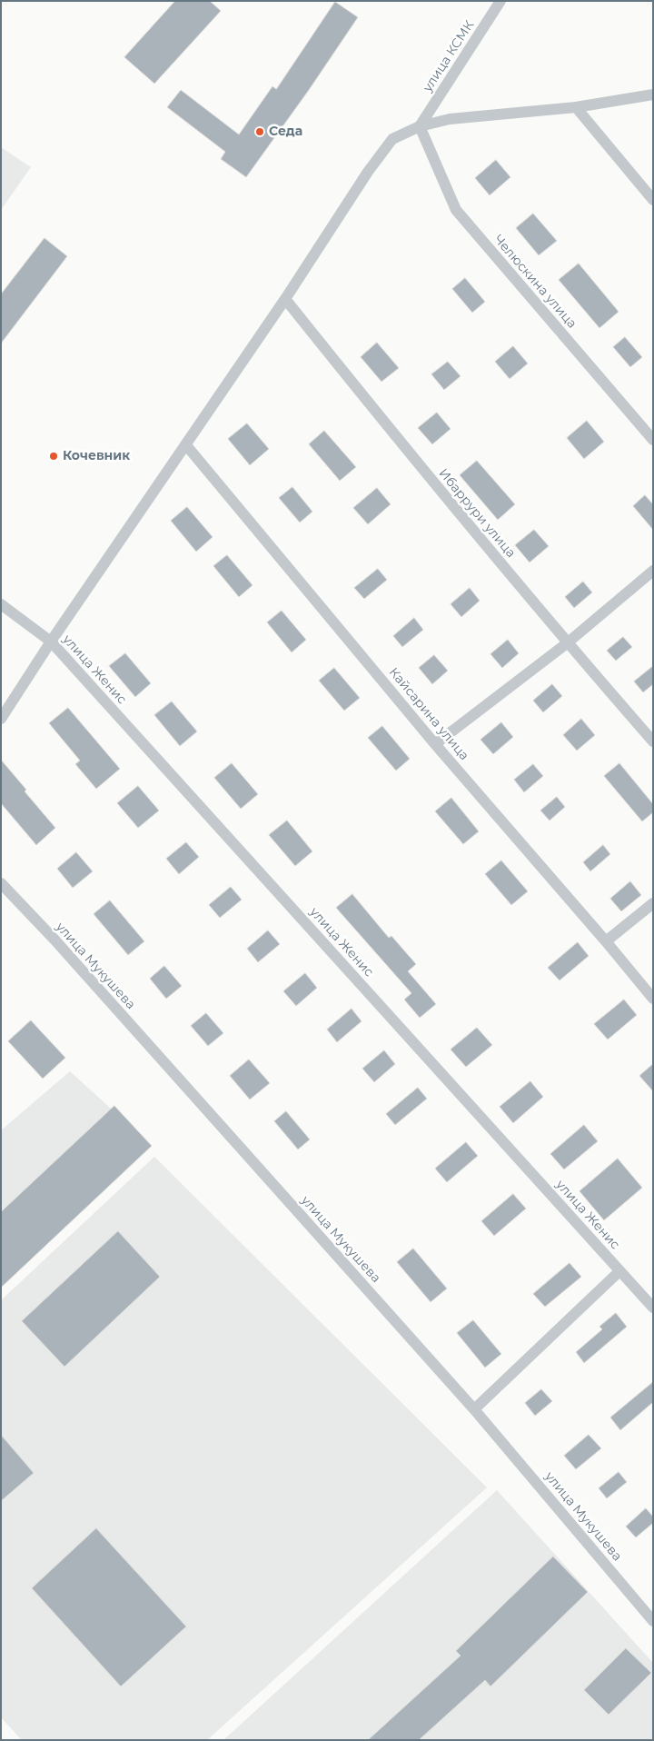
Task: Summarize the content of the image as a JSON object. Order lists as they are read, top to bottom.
{
  "streets": {
    "street": [
      "улица КСМК",
      "Челюскина улица",
      "Ибаррури улица",
      "улица Женис",
      "Кайсарина улица",
      "улица Мукушева"
    ]
  },
  "crossings": [
    ["улица КСМК", "Челюскина улица"]
  ],
  "places": ["Седа", "Кочевник"]
}
